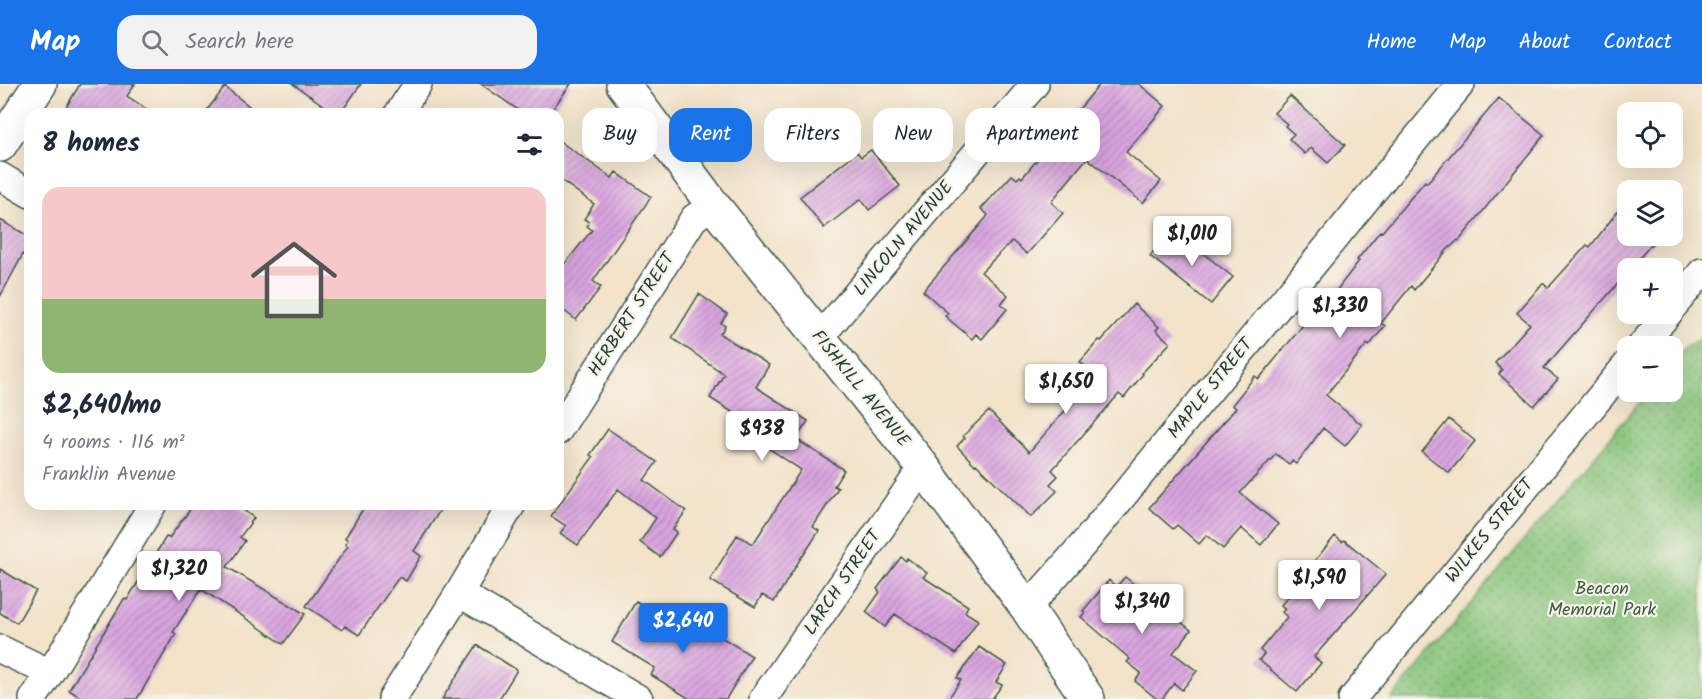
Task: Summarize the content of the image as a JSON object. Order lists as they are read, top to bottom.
{
  "streets": {
    "main road": ["FISHKILL AVENUE"],
    "street": [
      "LINCOLN AVENUE",
      "HERBERT STREET",
      "MAPLE STREET",
      "WILKES STREET",
      "LARCH STREET"
    ]
  },
  "crossings": [
    ["LINCOLN AVENUE", "FISHKILL AVENUE"],
    ["HERBERT STREET", "FISHKILL AVENUE"],
    ["FISHKILL AVENUE", "MAPLE STREET"],
    ["FISHKILL AVENUE", "LARCH STREET"]
  ],
  "parks": ["Beacon Memorial Park"],
  "page": {
    "header": "Map",
    "search": "Search here",
    "nav": [
      "Home",
      "Map",
      "About",
      "Contact"
    ],
    "map_buttons": ["+", "−"],
    "chip": [
      "Buy",
      "Rent",
      "Filters",
      "New",
      "Apartment"
    ],
    "heading": "8 homes",
    "list": [
      {
        "name": "$2,640/mo",
        "note": "4 rooms · 116 m² · Franklin Avenue"
      }
    ],
    "price": [
      "$1,010",
      "$1,330",
      "$1,650",
      "$938",
      "$1,320",
      "$1,590",
      "$1,340",
      "$2,640"
    ]
  }
}
